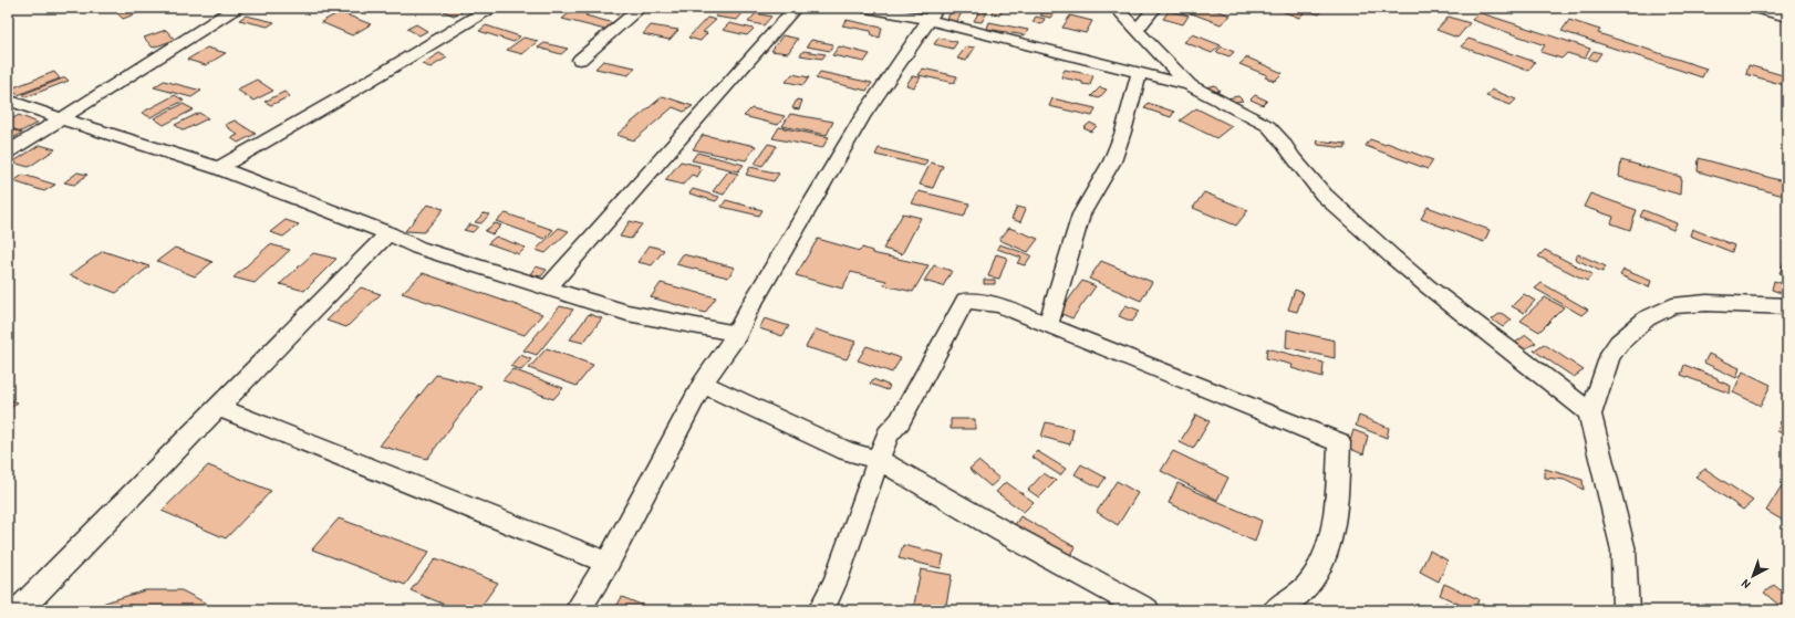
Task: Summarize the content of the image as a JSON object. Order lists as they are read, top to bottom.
{
  "north": "bottom left"
}
